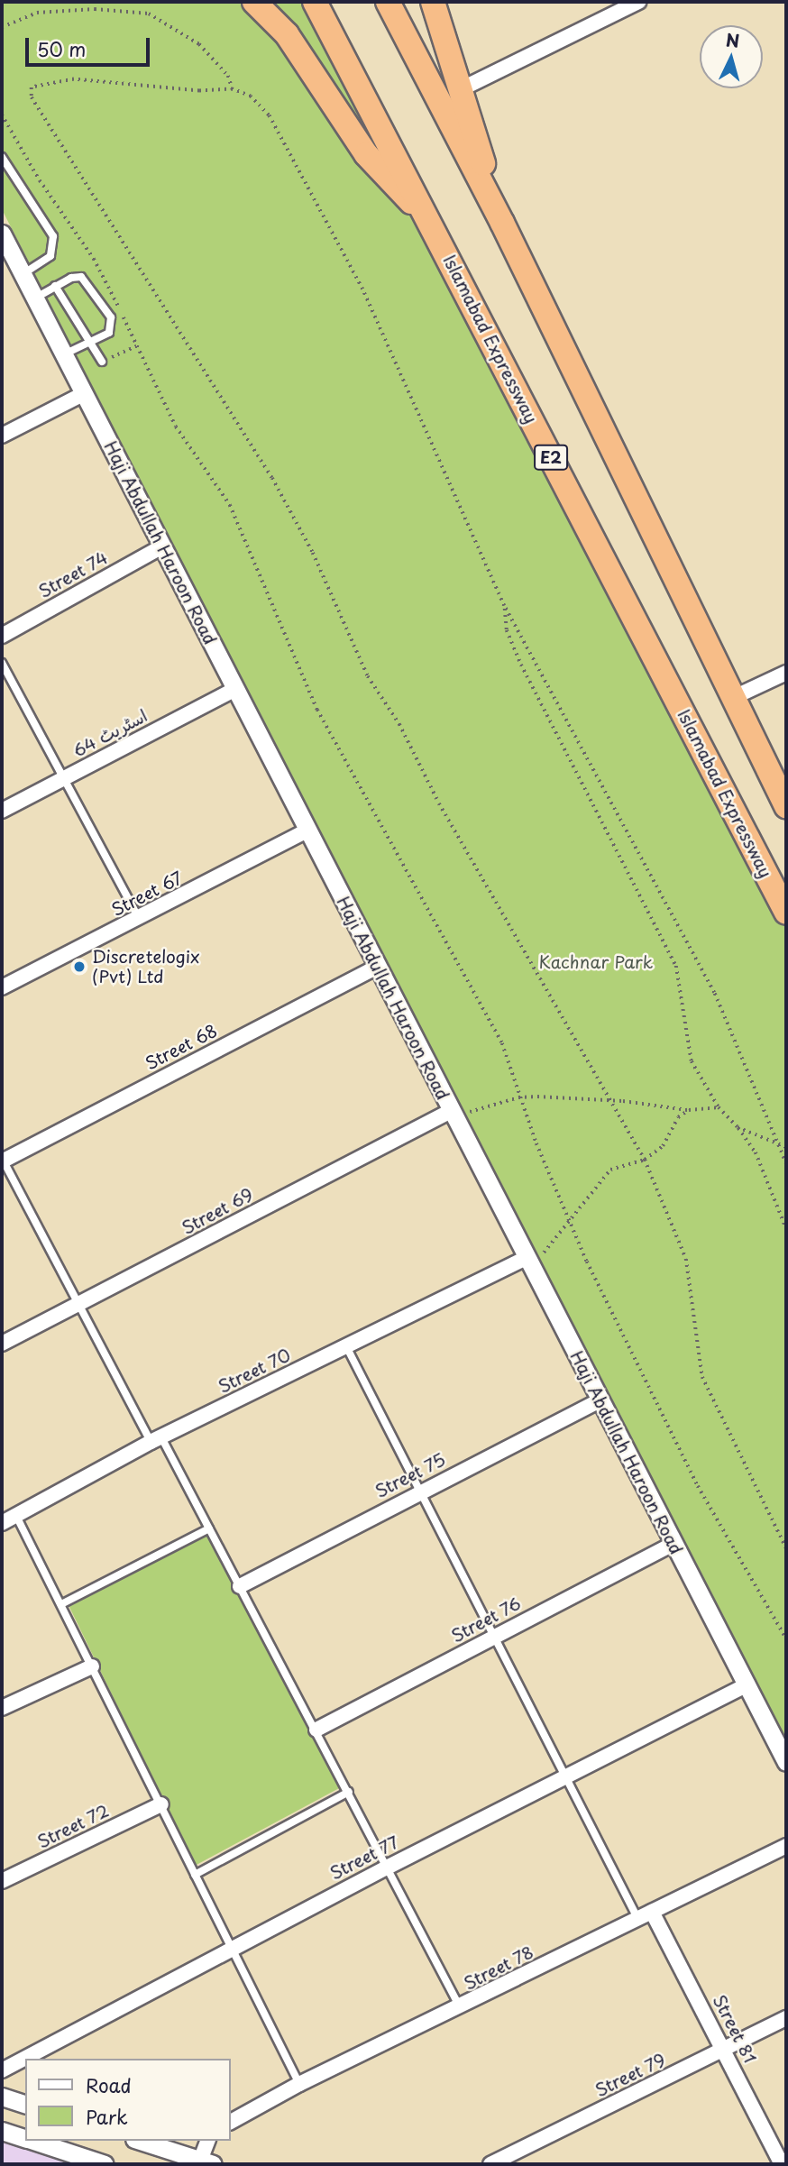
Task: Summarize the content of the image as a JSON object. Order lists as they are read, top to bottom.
{
  "streets": {
    "highway": ["Islamabad Expressway", "E2"],
    "street": [
      "Haji Abdullah Haroon Road",
      "Street 74",
      "اسٹریٹ 64",
      "Street 67",
      "Street 68",
      "Street 69",
      "Street 70",
      "Street 75",
      "Street 76",
      "Street 72",
      "Street 77",
      "Street 78",
      "Street 81",
      "Street 79"
    ]
  },
  "crossings": [
    ["Haji Abdullah Haroon Road", "Street 74"],
    ["Haji Abdullah Haroon Road", "اسٹریٹ 64"],
    ["Haji Abdullah Haroon Road", "Street 67"],
    ["Haji Abdullah Haroon Road", "Street 68"],
    ["Haji Abdullah Haroon Road", "Street 69"],
    ["Haji Abdullah Haroon Road", "Street 70"],
    ["Haji Abdullah Haroon Road", "Street 75"],
    ["Haji Abdullah Haroon Road", "Street 76"],
    ["Haji Abdullah Haroon Road", "Street 77"],
    ["Street 78", "Street 81"],
    ["Street 81", "Street 79"]
  ],
  "parks": ["Kachnar Park"],
  "places": ["Discretelogix (Pvt) Ltd"],
  "legend": ["Road", "Park"],
  "scale_bar": "50 m",
  "north": "top"
}
